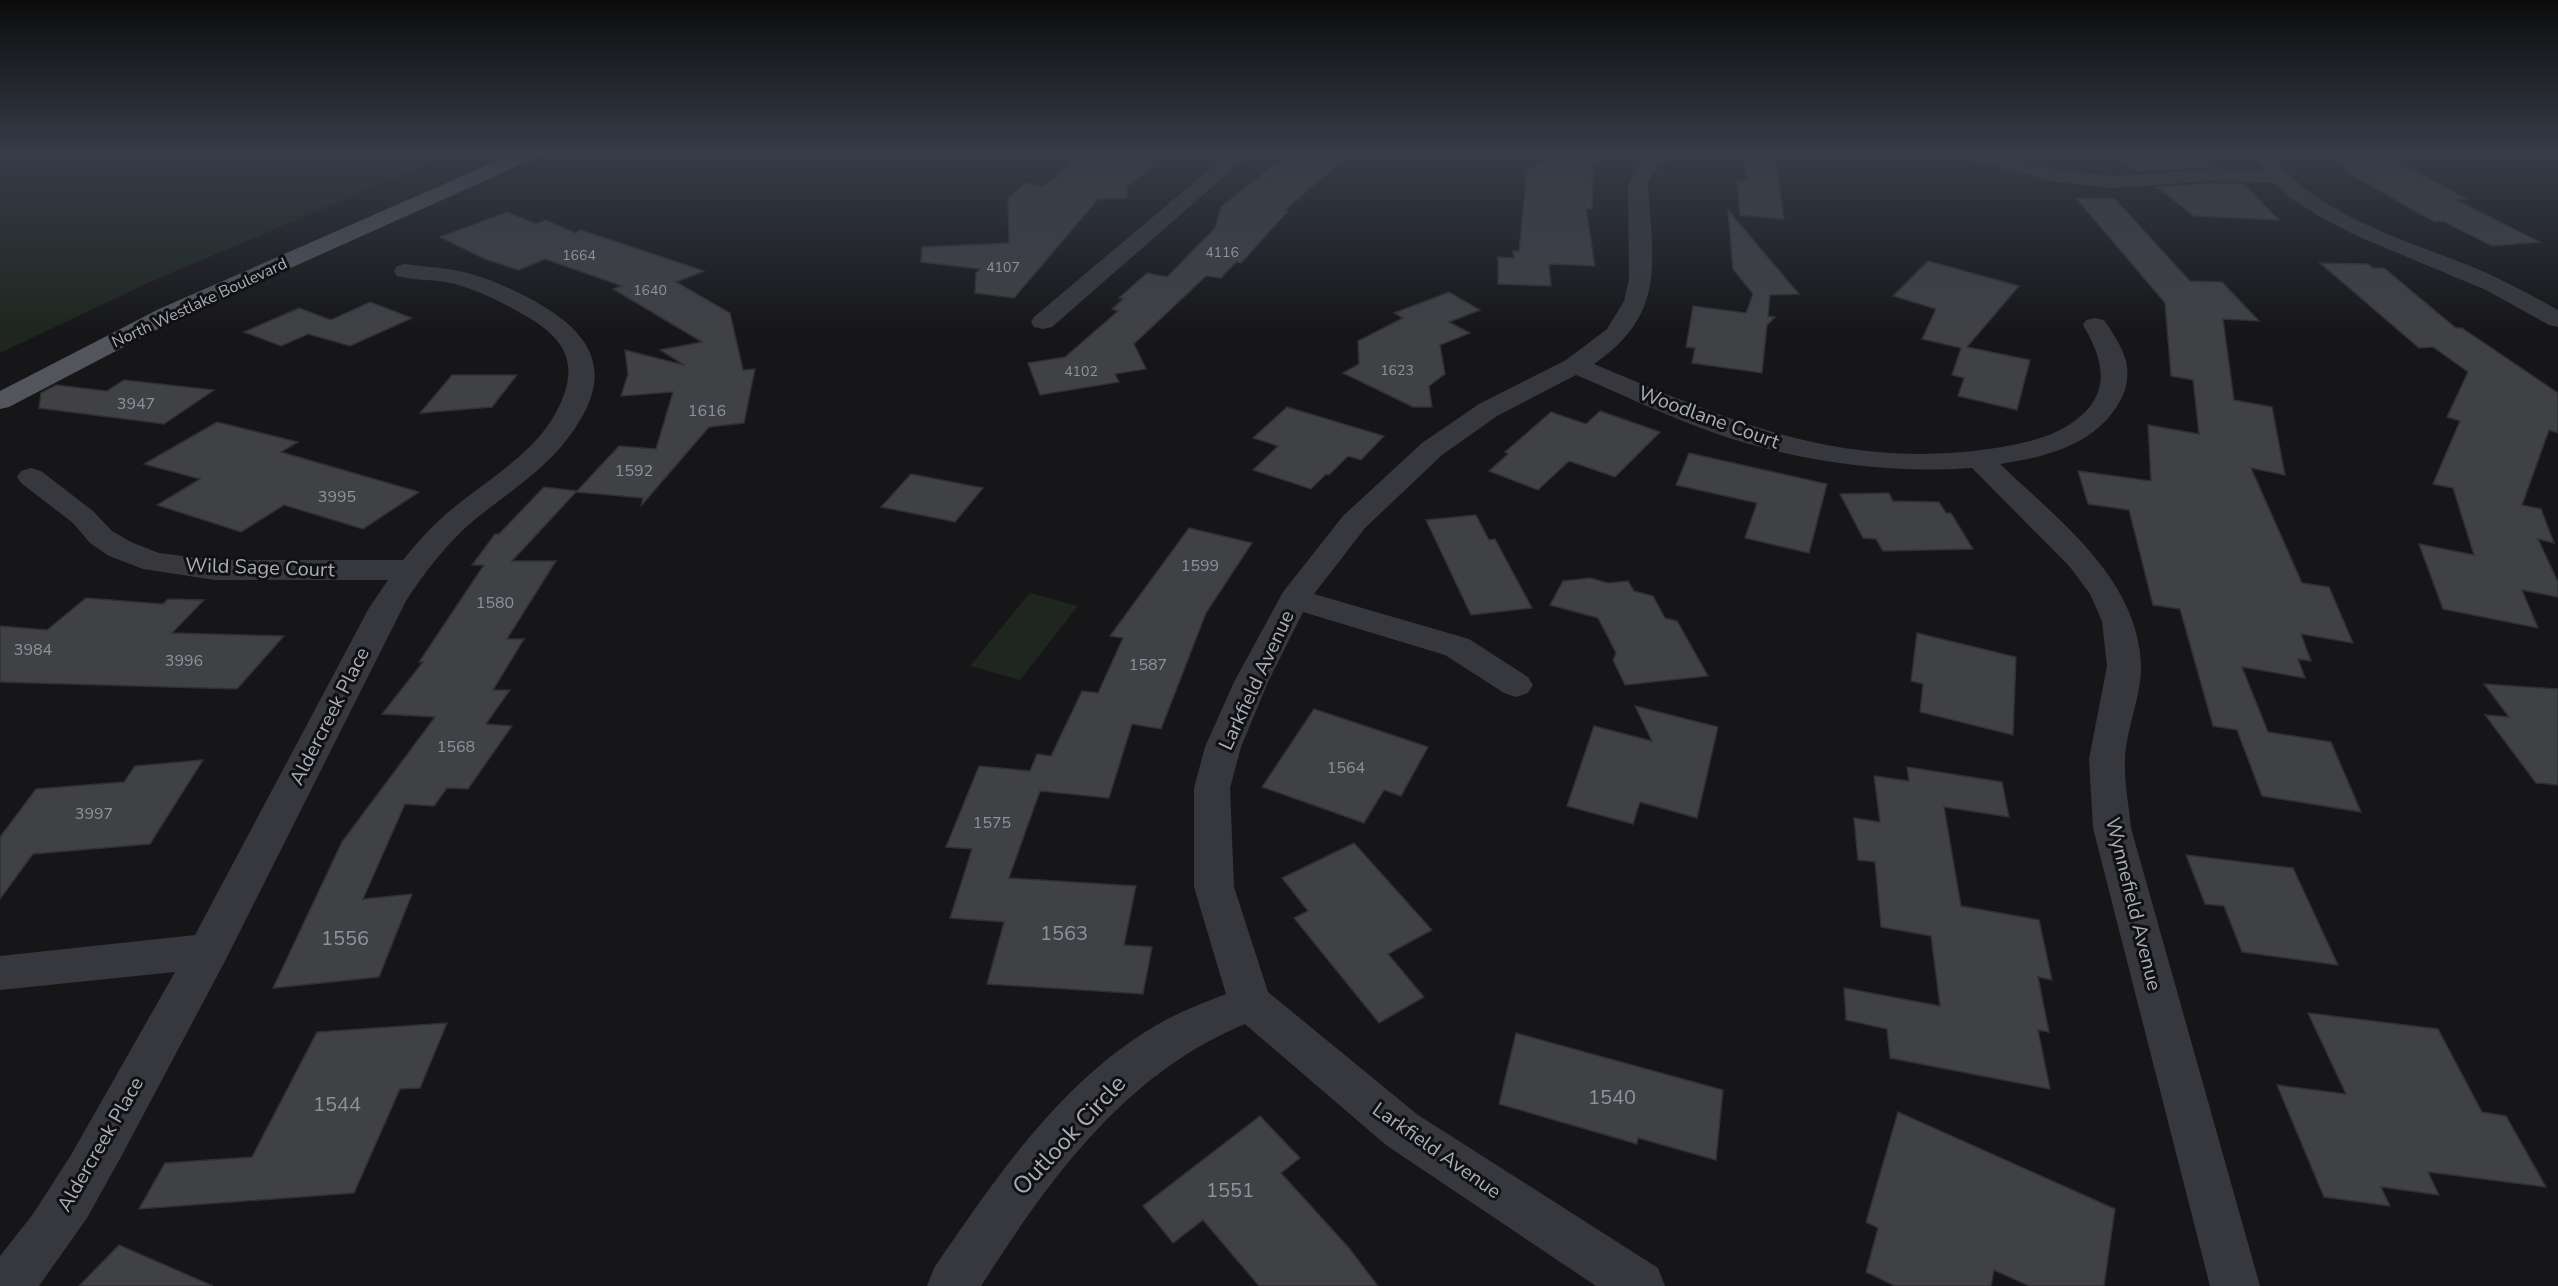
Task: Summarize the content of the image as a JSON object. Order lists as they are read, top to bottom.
{
  "streets": {
    "main road": ["North Westlake Boulevard"],
    "street": [
      "Woodlane Court",
      "Wild Sage Court",
      "Larkfield Avenue",
      "Aldercreek Place",
      "Wynnefield Avenue",
      "Outlook Circle"
    ]
  },
  "crossings": [
    ["Woodlane Court", "Larkfield Avenue"],
    ["Woodlane Court", "Wynnefield Avenue"],
    ["Wild Sage Court", "Aldercreek Place"],
    ["Larkfield Avenue", "Outlook Circle"]
  ],
  "house_numbers": [
    "4116",
    "1664",
    "4107",
    "1640",
    "1623",
    "4102",
    "3947",
    "1616",
    "1592",
    "3995",
    "1599",
    "1580",
    "3984",
    "3996",
    "1587",
    "1568",
    "1564",
    "3997",
    "1575",
    "1563",
    "1556",
    "1540",
    "1544",
    "1551"
  ]
}
